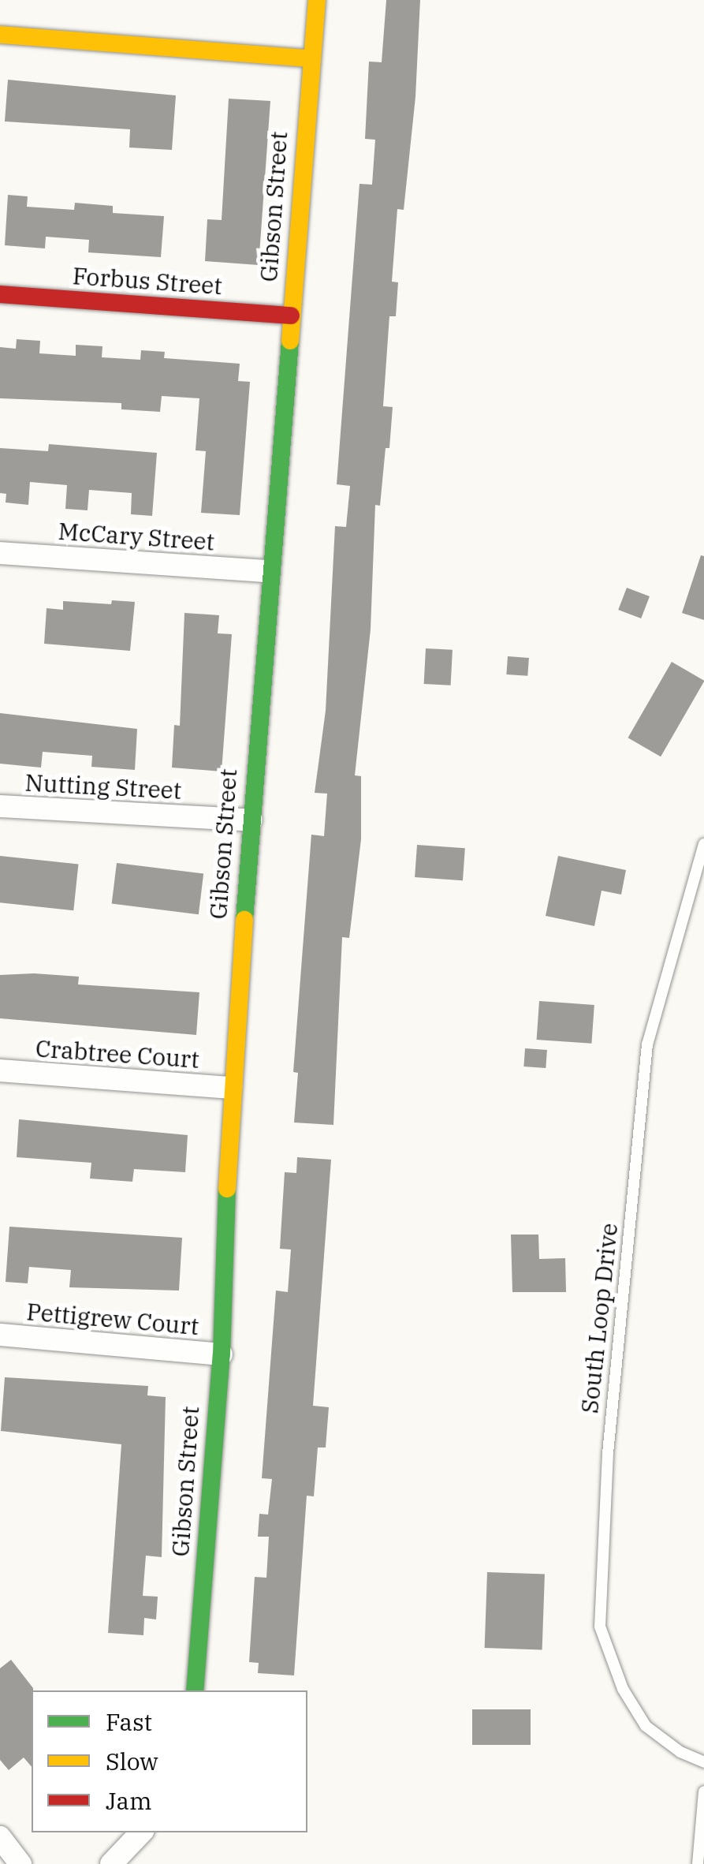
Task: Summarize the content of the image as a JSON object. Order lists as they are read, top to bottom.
{
  "streets": {
    "street": [
      "Gibson Street",
      "Forbus Street",
      "McCary Street",
      "Nutting Street",
      "Crabtree Court",
      "Pettigrew Court"
    ],
    "lane": ["South Loop Drive"]
  },
  "crossings": [
    ["Gibson Street", "Forbus Street"],
    ["Gibson Street", "McCary Street"],
    ["Gibson Street", "Nutting Street"],
    ["Gibson Street", "Crabtree Court"],
    ["Gibson Street", "Pettigrew Court"]
  ],
  "legend": ["Fast", "Slow", "Jam"]
}
